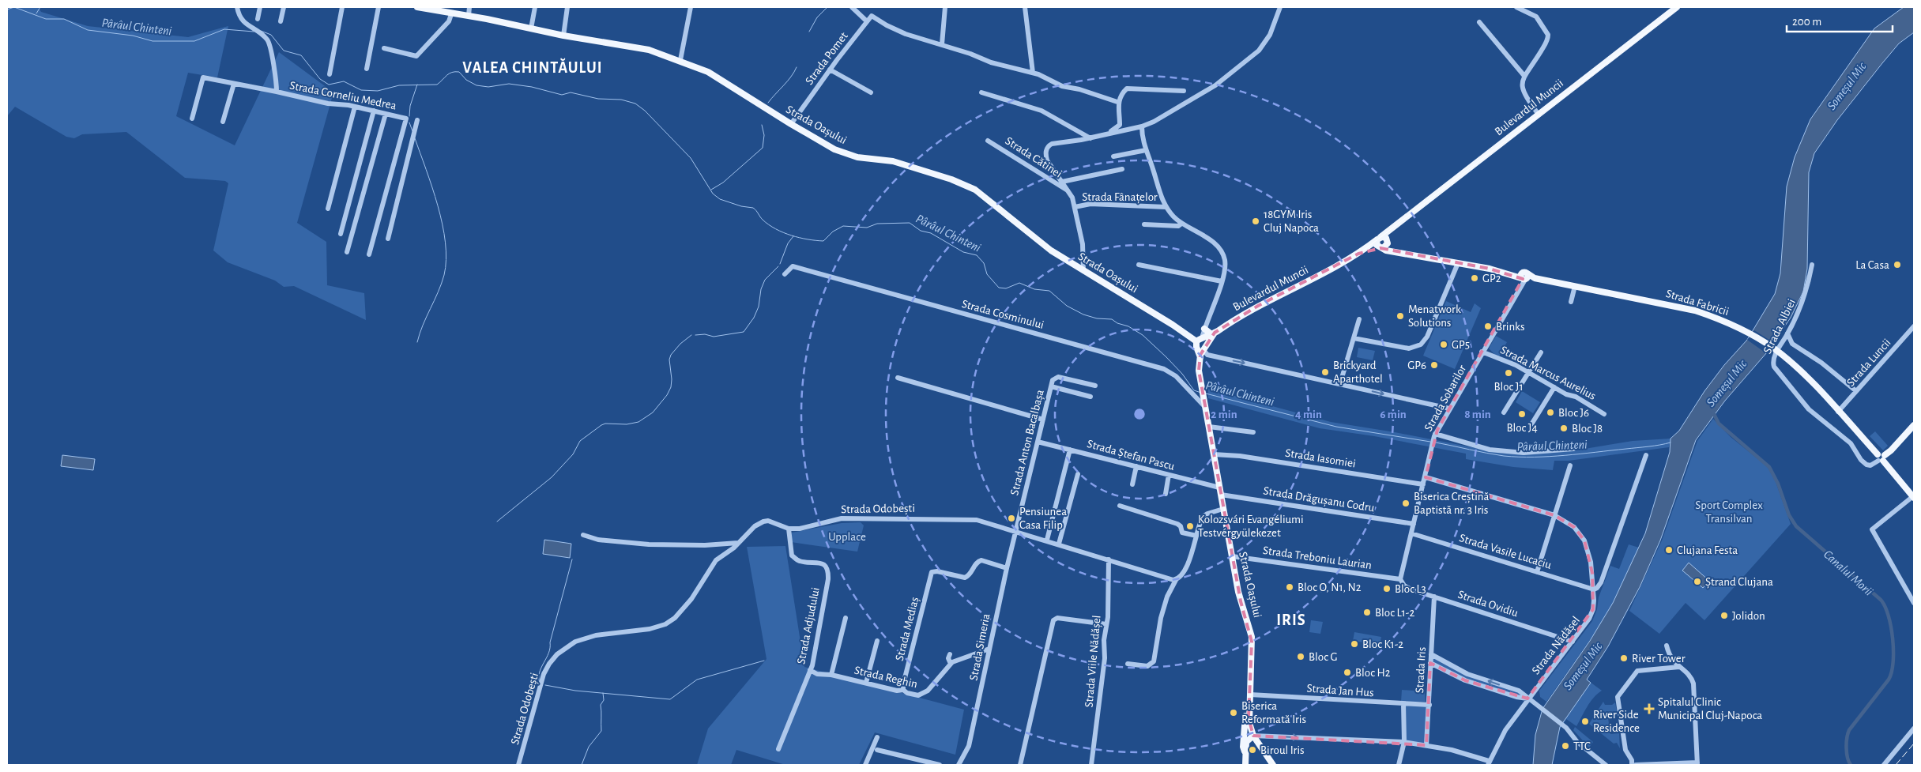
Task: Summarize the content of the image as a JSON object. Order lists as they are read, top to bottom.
{
  "streets": {
    "main road": ["Bulevardul Muncii", "Strada Oașului", "Strada Fabricii"],
    "street": [
      "Strada Pomet",
      "Strada Corneliu Medrea",
      "Strada Cătinei",
      "Strada Fânațelor",
      "Strada Cosminului",
      "Strada Albiei",
      "Strada Luncii",
      "Strada Marcus Aurelius",
      "Strada Sobarilor",
      "Strada Anton Bacalbașa",
      "Strada Ștefan Pascu",
      "Strada Iasomiei",
      "Strada Drăgușanu Codru",
      "Strada Odobești",
      "Strada Vasile Lucaciu",
      "Strada Treboniu Laurian",
      "Strada Ovidiu",
      "Strada Adjudului",
      "Strada Mediaș",
      "Strada Nădășel",
      "Strada Simeria",
      "Strada Viile Nădășel",
      "Strada Iris",
      "Strada Reghin",
      "Strada Jan Hus"
    ]
  },
  "crossings": [
    ["Strada Pomet", "Strada Oașului"],
    ["Bulevardul Muncii", "Strada Oașului"],
    ["Bulevardul Muncii", "Strada Fânațelor"],
    ["Bulevardul Muncii", "Strada Fabricii"],
    ["Strada Oașului", "Strada Fânațelor"],
    ["Strada Oașului", "Strada Cosminului"],
    ["Strada Oașului", "Strada Ștefan Pascu"],
    ["Strada Oașului", "Strada Iasomiei"],
    ["Strada Oașului", "Strada Drăgușanu Codru"],
    ["Strada Oașului", "Strada Treboniu Laurian"],
    ["Strada Oașului", "Strada Jan Hus"],
    ["Strada Fabricii", "Strada Albiei"],
    ["Strada Fabricii", "Strada Luncii"],
    ["Strada Fabricii", "Strada Sobarilor"],
    ["Strada Marcus Aurelius", "Strada Sobarilor"],
    ["Strada Sobarilor", "Strada Iasomiei"],
    ["Strada Sobarilor", "Strada Drăgușanu Codru"],
    ["Strada Sobarilor", "Strada Vasile Lucaciu"],
    ["Strada Sobarilor", "Strada Treboniu Laurian"],
    ["Strada Sobarilor", "Strada Ovidiu"],
    ["Strada Sobarilor", "Strada Nădășel"],
    ["Strada Anton Bacalbașa", "Strada Ștefan Pascu"],
    ["Strada Anton Bacalbașa", "Strada Odobești"],
    ["Strada Anton Bacalbașa", "Strada Simeria"],
    ["Strada Odobești", "Strada Adjudului"],
    ["Strada Odobești", "Strada Simeria"],
    ["Strada Odobești", "Strada Viile Nădășel"],
    ["Strada Vasile Lucaciu", "Strada Nădășel"],
    ["Strada Treboniu Laurian", "Strada Ovidiu"],
    ["Strada Ovidiu", "Strada Nădășel"],
    ["Strada Ovidiu", "Strada Iris"],
    ["Strada Adjudului", "Strada Reghin"],
    ["Strada Mediaș", "Strada Simeria"],
    ["Strada Mediaș", "Strada Reghin"],
    ["Strada Simeria", "Strada Reghin"],
    ["Strada Iris", "Strada Jan Hus"]
  ],
  "districts": ["VALEA CHINTĂULUI", "IRIS"],
  "water": ["Pârâul Chinteni", "Someșul Mic", "Canalul Morii"],
  "parks": ["Sport Complex Transilvan", "Upplace"],
  "places": {
    "other": [
      "18GYM Iris Cluj Napoca",
      "La Casa",
      "GP2",
      "Menatwork Solutions",
      "Brinks",
      "GP5",
      "GP6",
      "Brickyard Aparthotel",
      "Bloc J1",
      "Bloc J6",
      "Bloc J4",
      "Bloc J8",
      "Biserica Creștină Baptistă nr. 3 Iris",
      "Pensiunea Casa Filip",
      "Kolozsvári Evangéliumi Testvérgyülekezet",
      "Clujana Festa",
      "Ștrand Clujana",
      "Bloc O, N1, N2",
      "Bloc L3",
      "Bloc L1-2",
      "Jolidon",
      "Bloc K1-2",
      "Bloc G",
      "River Tower",
      "Bloc H2",
      "Biserica Reformată Iris",
      "River Side Residence",
      "TTC",
      "Biroul Iris"
    ],
    "health": ["Spitalul Clinic Municipal Cluj-Napoca"]
  },
  "scale_bar": "200 m",
  "rings": [
    "2 min",
    "4 min",
    "6 min",
    "8 min"
  ]
}
